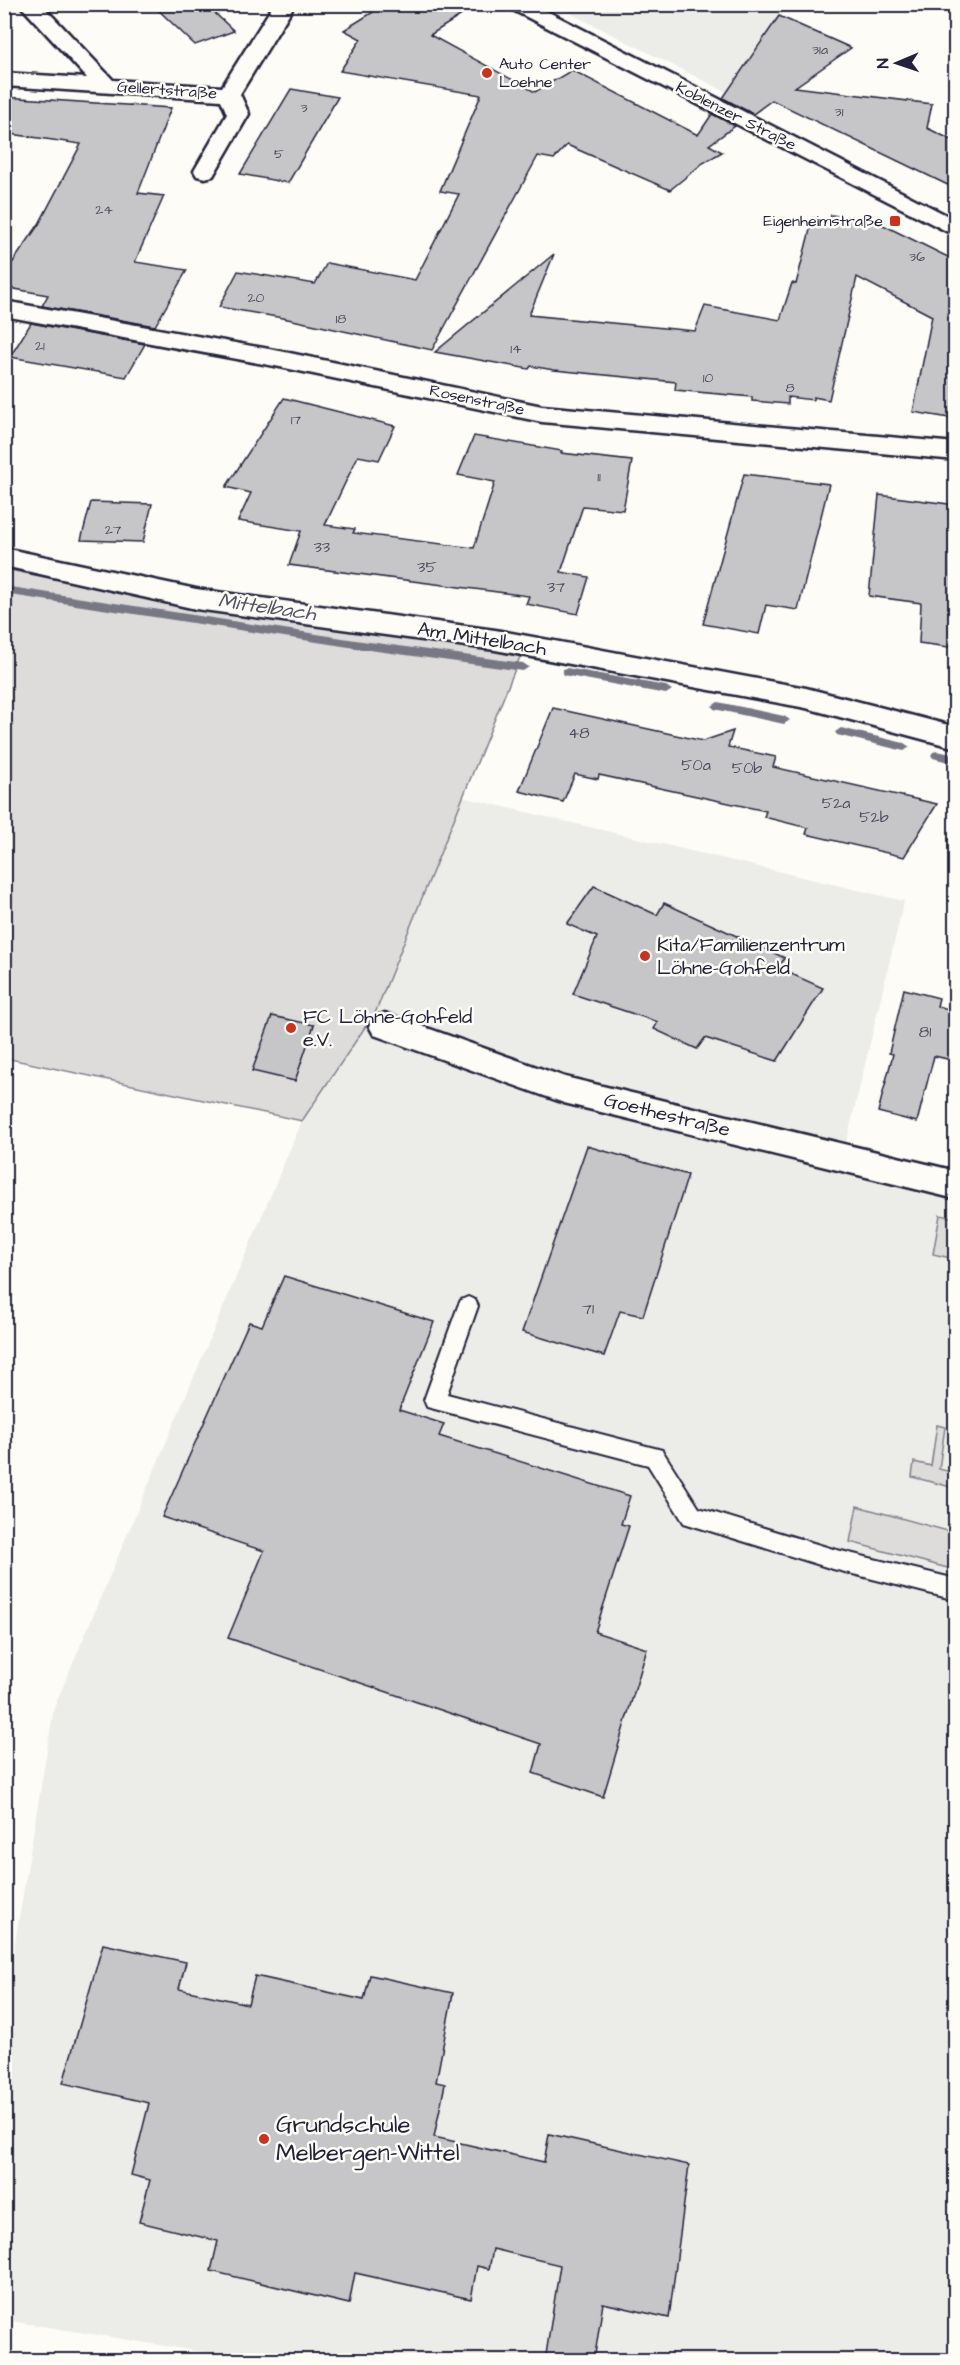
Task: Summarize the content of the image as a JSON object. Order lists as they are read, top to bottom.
{
  "streets": {
    "street": [
      "Gellertstraße",
      "Koblenzer Straße",
      "Rosenstraße",
      "Am Mittelbach",
      "Goethestraße"
    ]
  },
  "water": ["Mittelbach"],
  "places": {
    "other": [
      "Auto Center Loehne",
      "Kita/Familienzentrum Löhne-Gohfeld",
      "FC Löhne-Gohfeld e.V.",
      "Grundschule Melbergen-Wittel"
    ],
    "transit": ["Eigenheimstraße"]
  },
  "house_numbers": [
    "31a",
    "3",
    "31",
    "5",
    "24",
    "36",
    "20",
    "18",
    "21",
    "14",
    "10",
    "8",
    "17",
    "11",
    "27",
    "33",
    "35",
    "37",
    "48",
    "50a",
    "50b",
    "52a",
    "52b",
    "81",
    "71"
  ],
  "north": "left"
}
